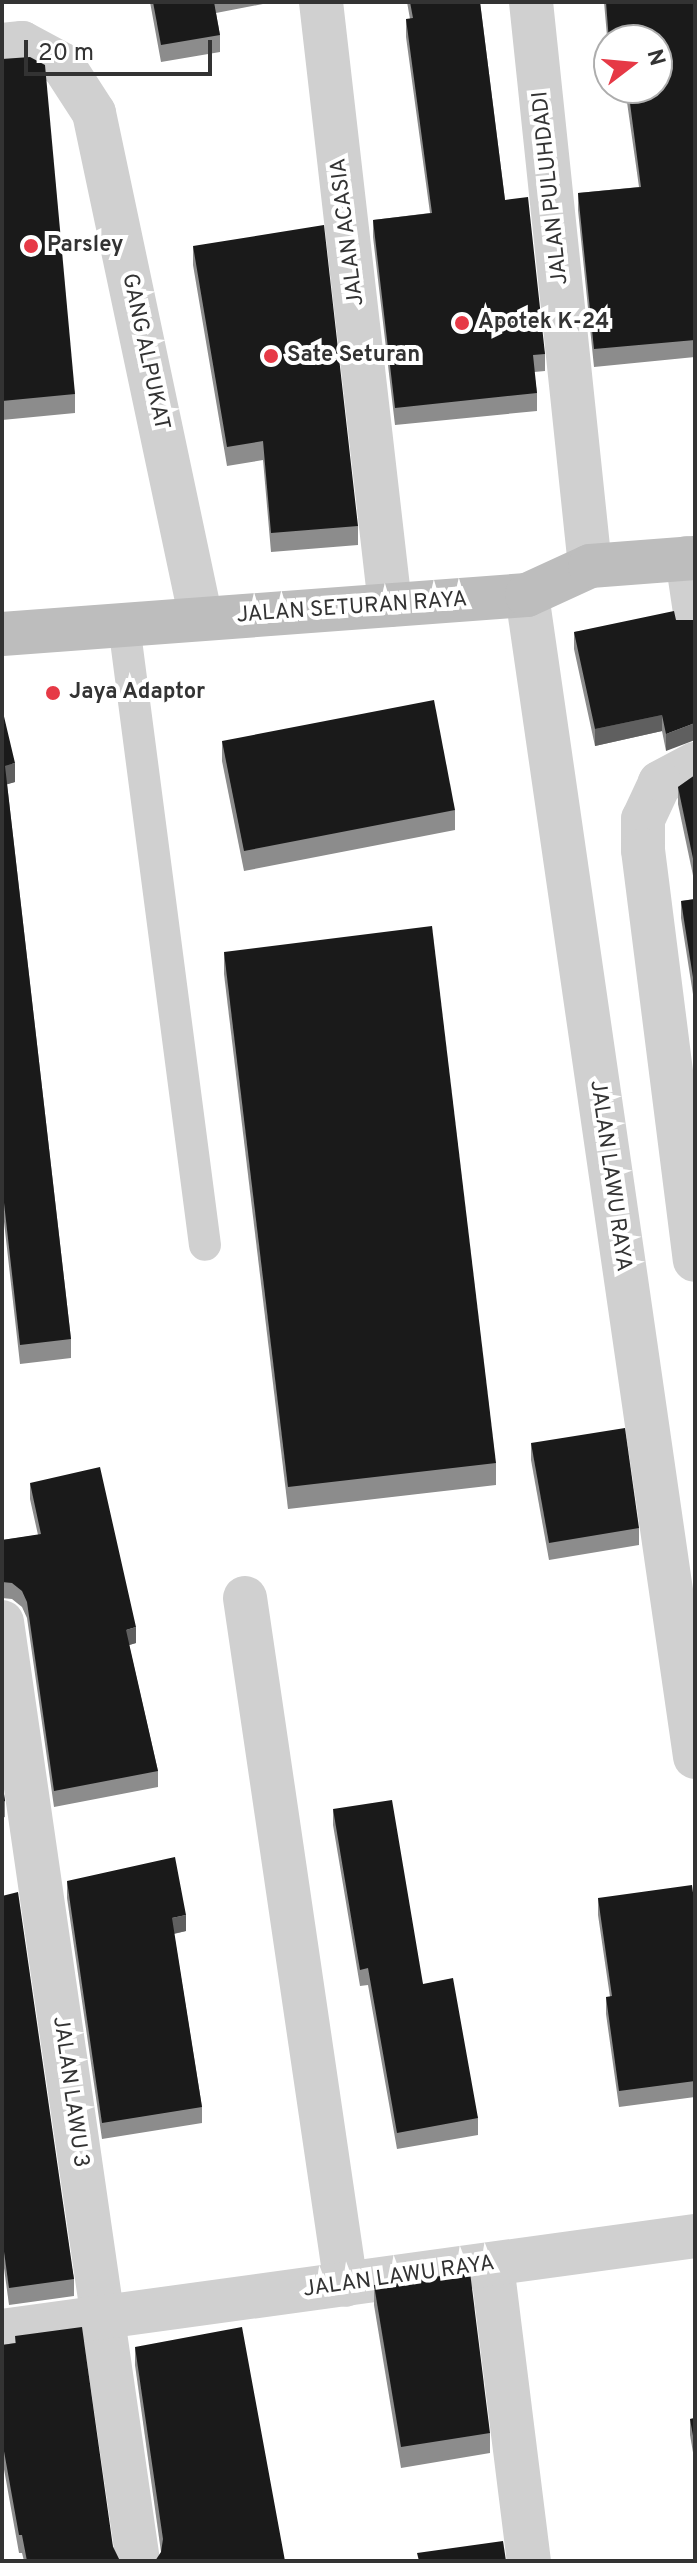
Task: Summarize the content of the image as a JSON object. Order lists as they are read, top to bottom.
{
  "streets": {
    "main road": ["JALAN SETURAN RAYA"],
    "street": [
      "JALAN PULUHDADI",
      "JALAN ACASIA",
      "GANG ALPUKAT",
      "JALAN LAWU RAYA",
      "JALAN LAWU 3"
    ]
  },
  "crossings": [
    ["JALAN PULUHDADI", "JALAN SETURAN RAYA"],
    ["JALAN ACASIA", "JALAN SETURAN RAYA"],
    ["GANG ALPUKAT", "JALAN SETURAN RAYA"],
    ["JALAN SETURAN RAYA", "JALAN LAWU RAYA"],
    ["JALAN LAWU RAYA", "JALAN LAWU 3"]
  ],
  "places": [
    "Parsley",
    "Apotek K-24",
    "Sate Seturan",
    "Jaya Adaptor"
  ],
  "scale_bar": "20 m",
  "north": "right"
}
